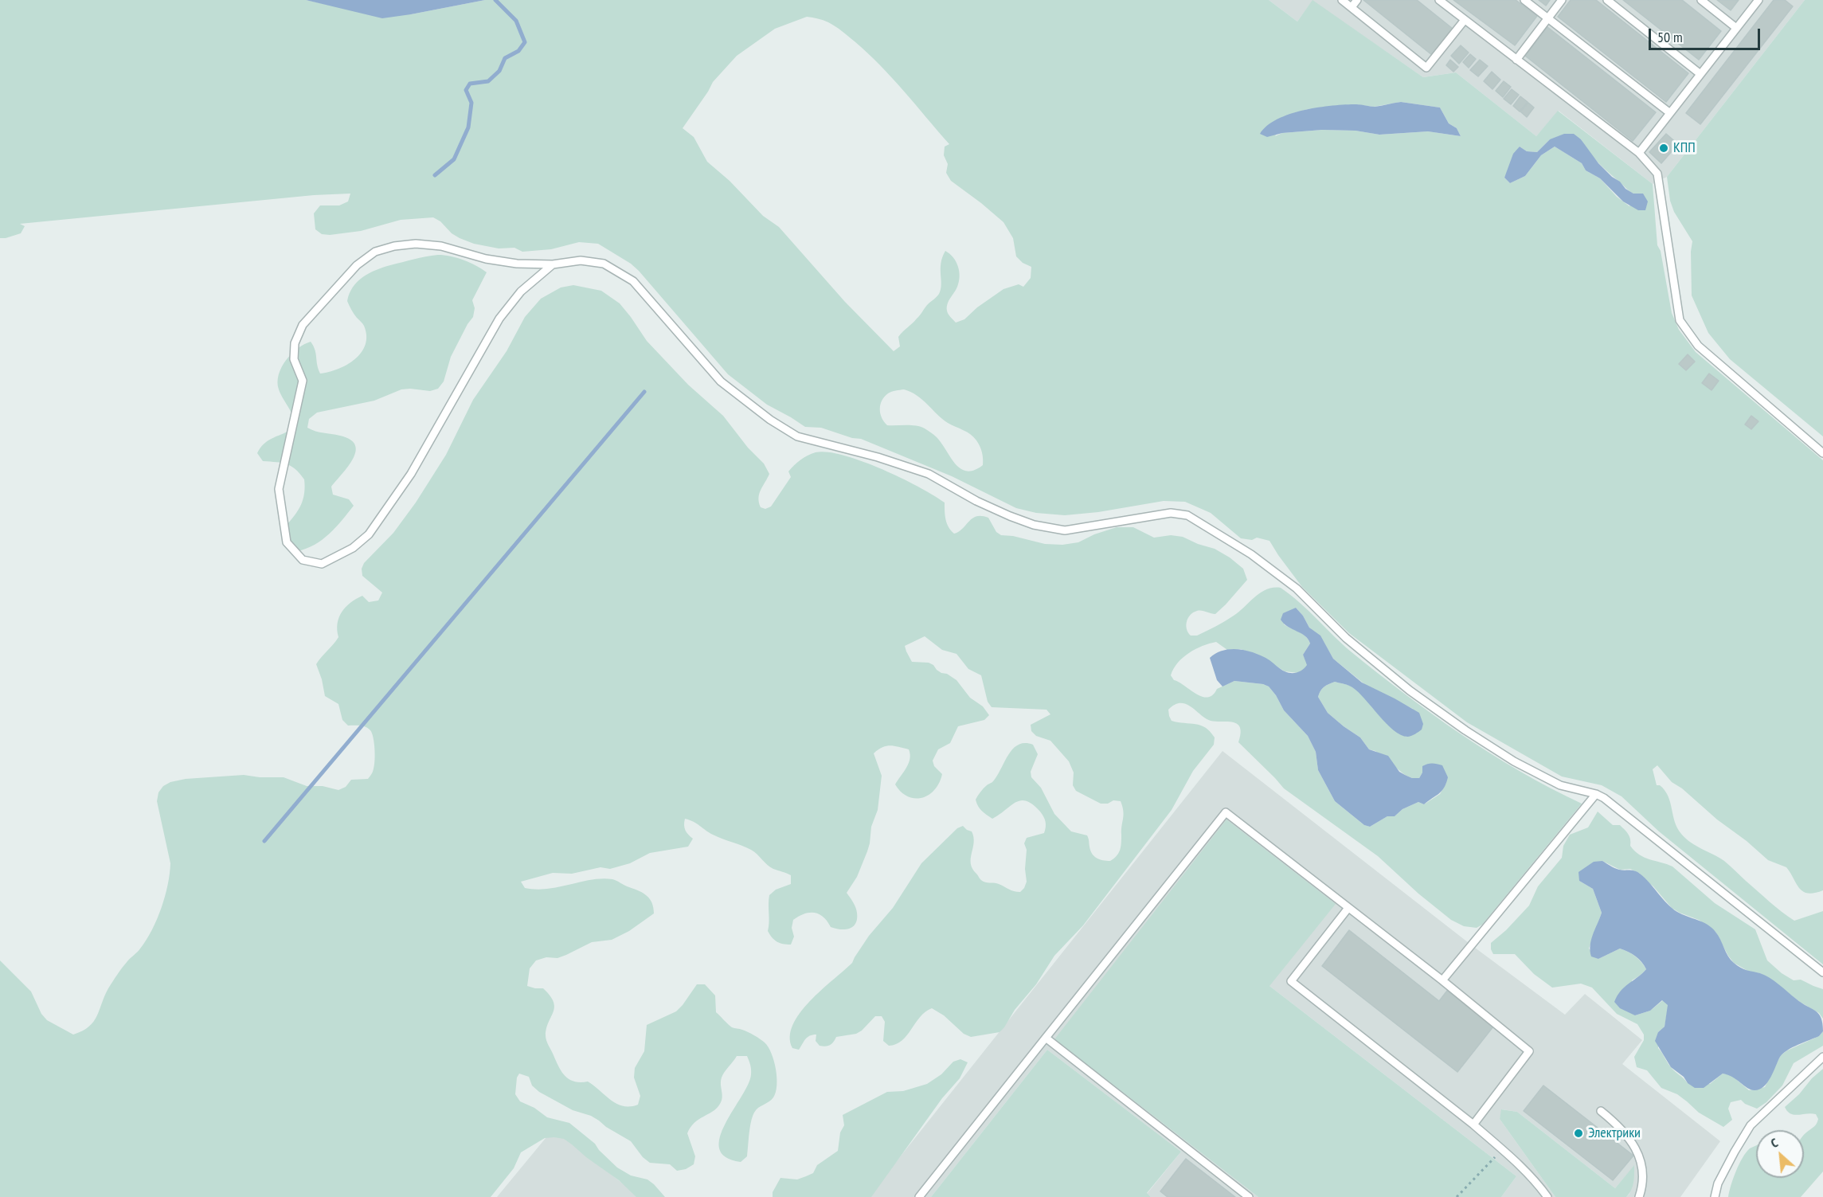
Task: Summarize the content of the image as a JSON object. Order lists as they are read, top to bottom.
{
  "places": ["КПП", "Электрики"],
  "scale_bar": "50 m",
  "north": "top left"
}
